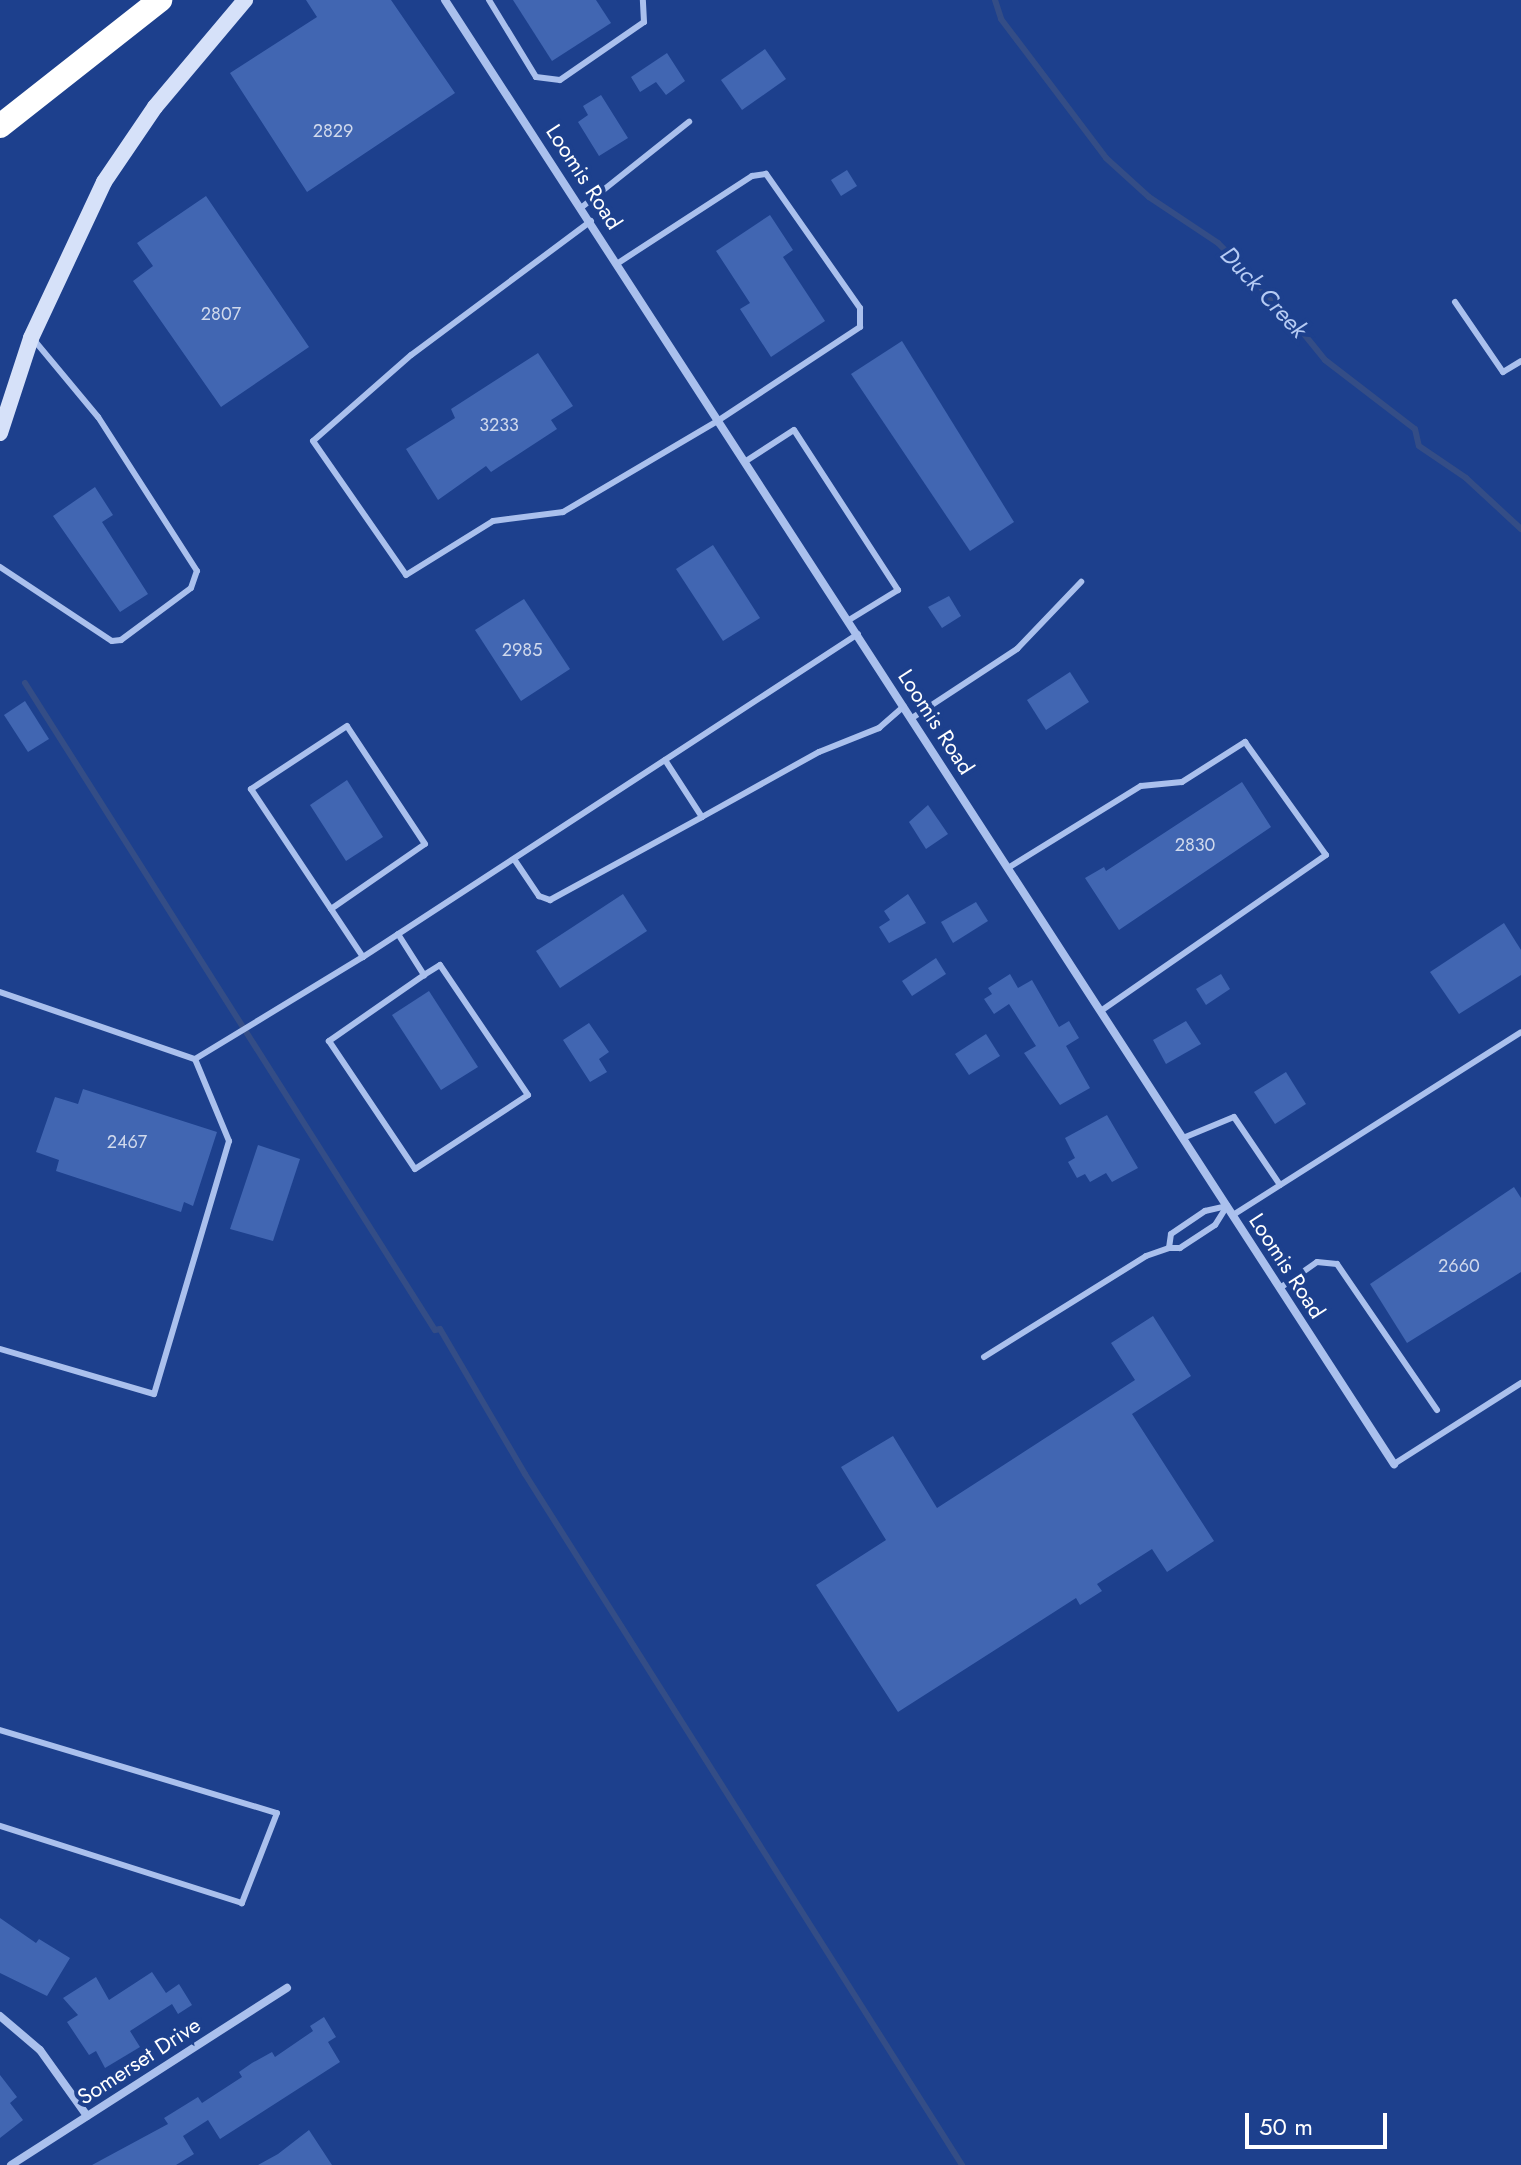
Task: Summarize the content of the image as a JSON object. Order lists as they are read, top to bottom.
{
  "streets": {
    "street": ["Loomis Road", "Somerset Drive"]
  },
  "water": ["Duck Creek"],
  "house_numbers": [
    "2829",
    "2807",
    "3233",
    "2985",
    "2830",
    "2467",
    "2660"
  ],
  "scale_bar": "50 m"
}
